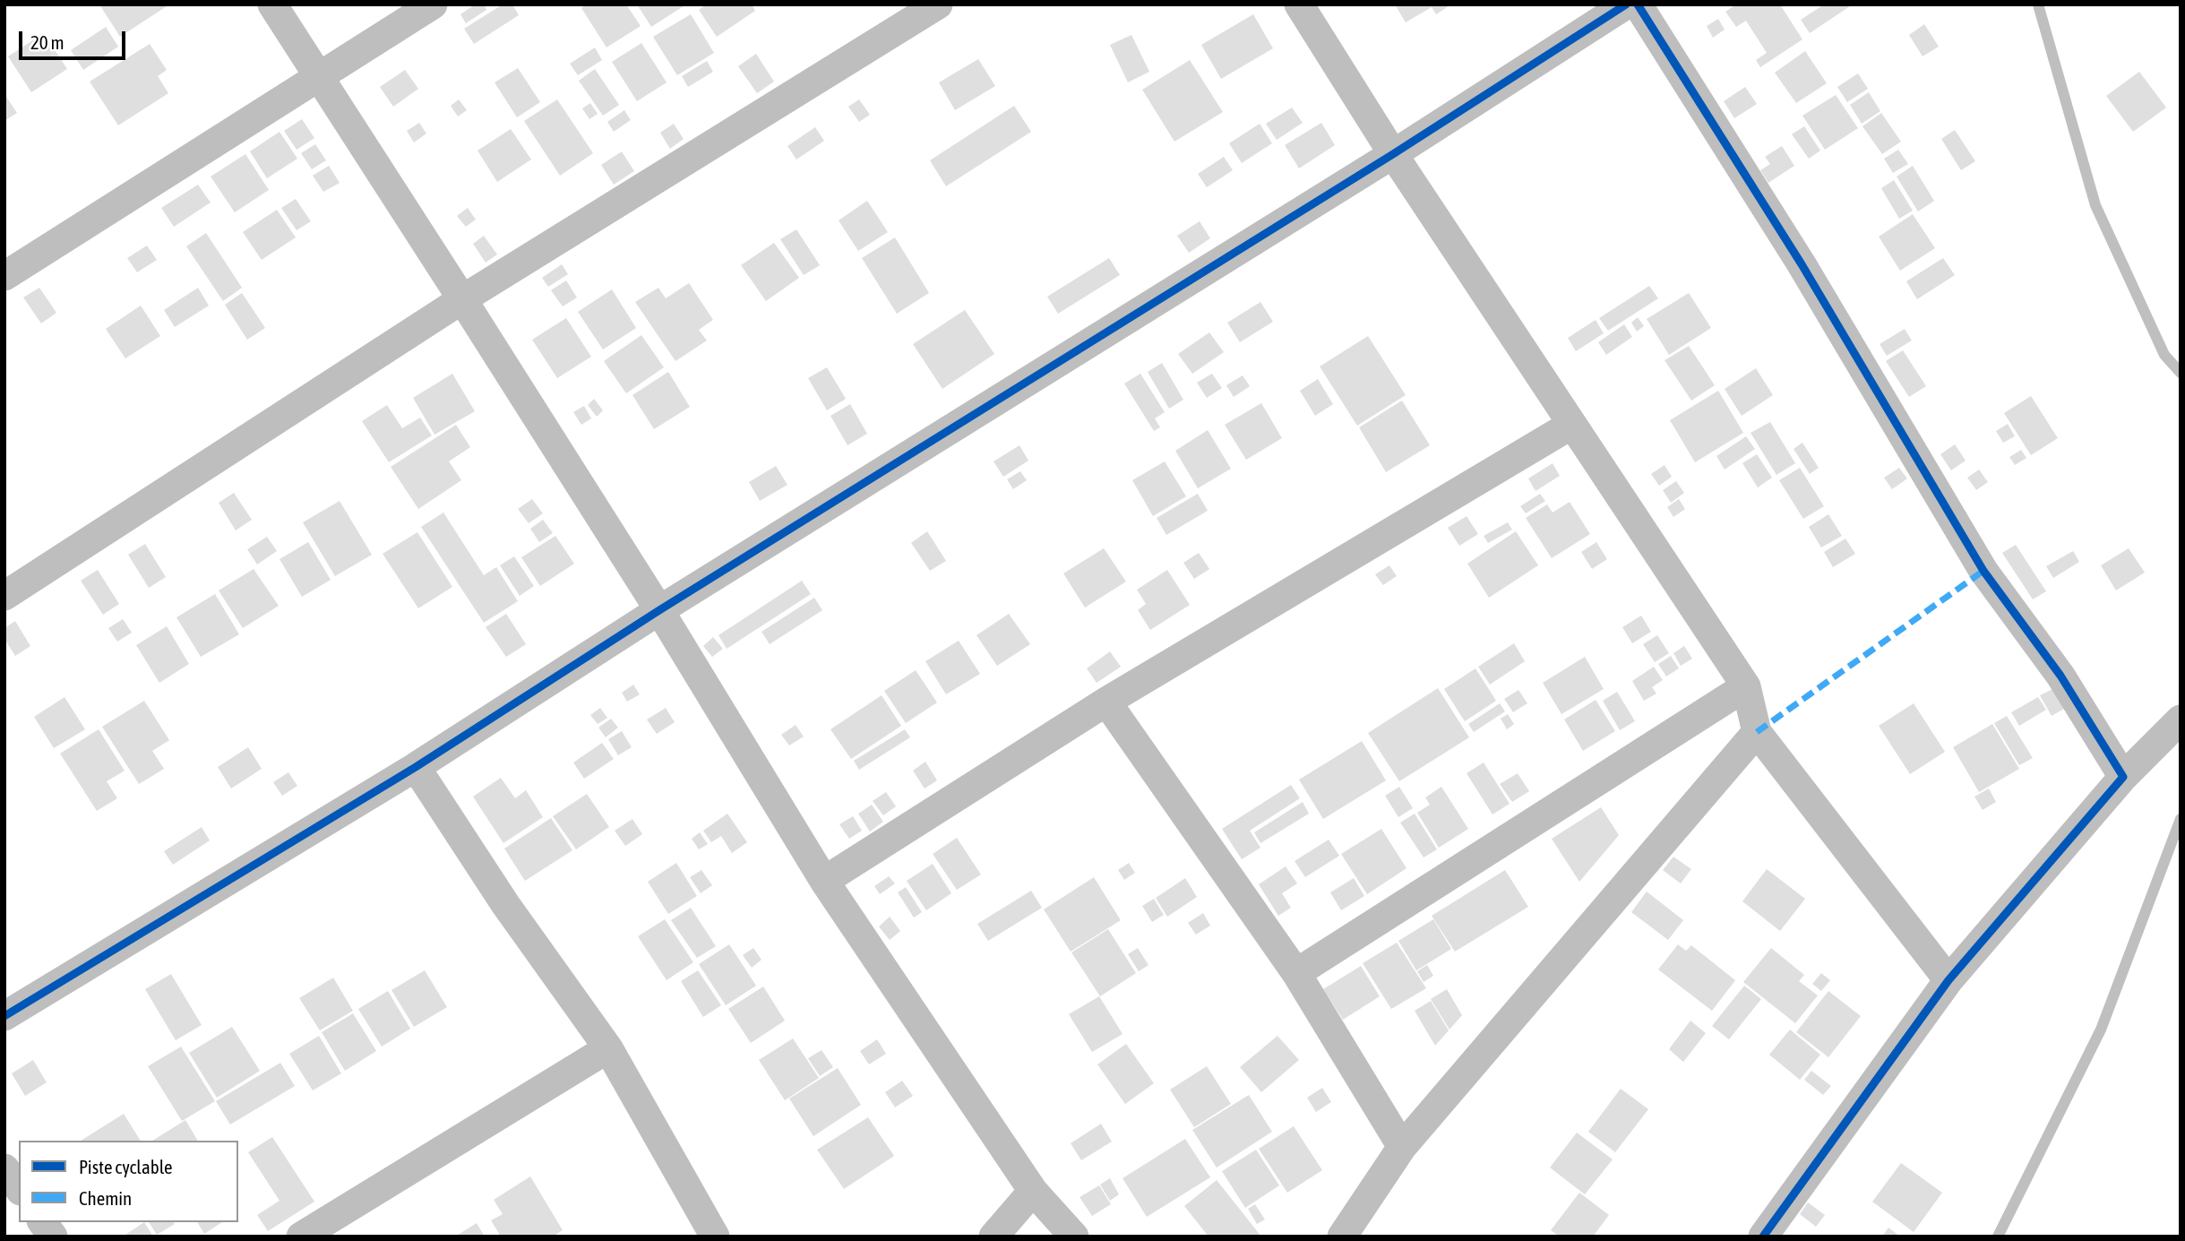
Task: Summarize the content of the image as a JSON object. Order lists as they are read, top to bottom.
{
  "legend": ["Piste cyclable", "Chemin"],
  "scale_bar": "20 m"
}
